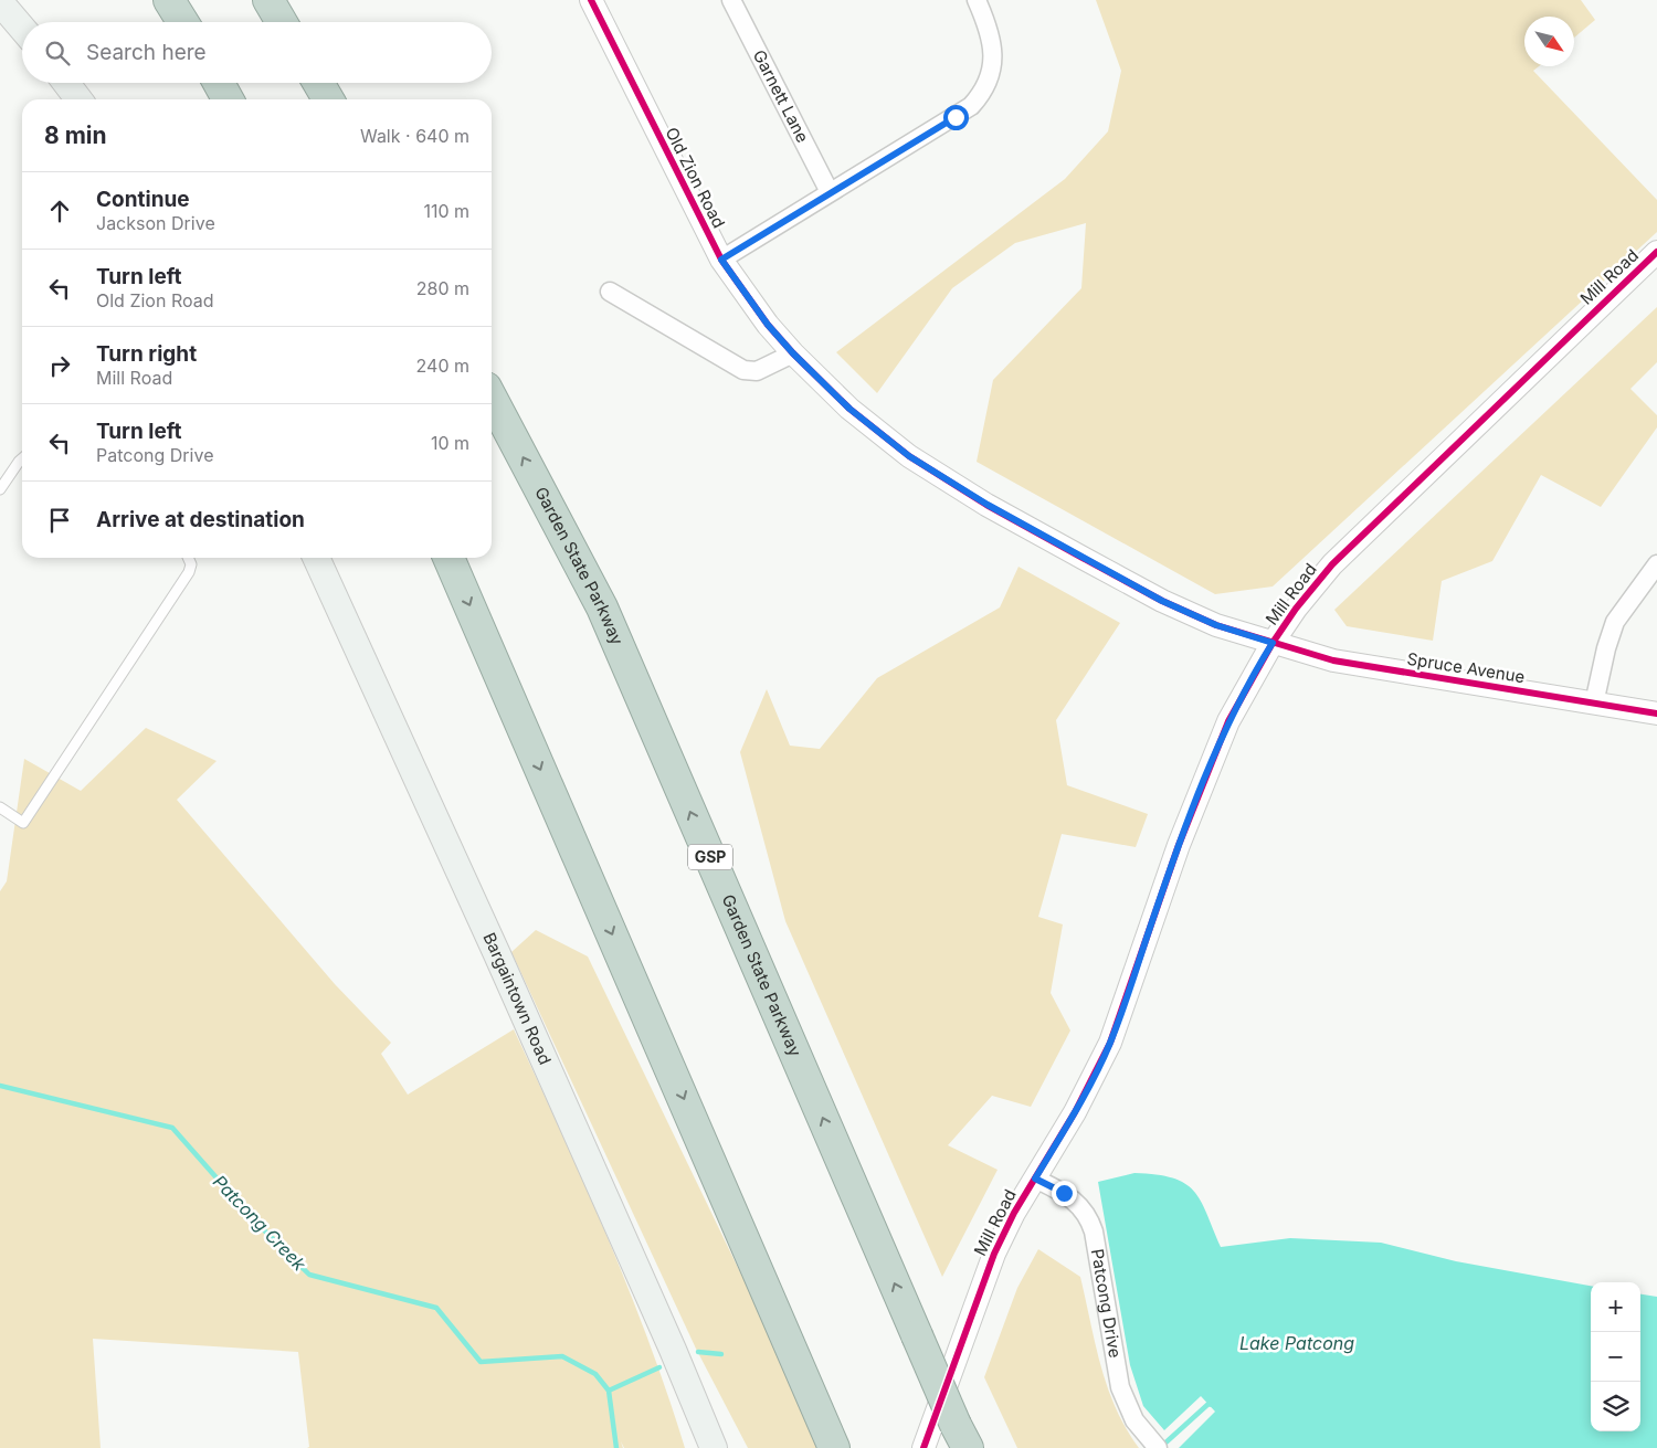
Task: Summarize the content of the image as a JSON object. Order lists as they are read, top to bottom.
{
  "streets": {
    "highway": ["Garden State Parkway", "GSP"],
    "main road": ["Bargaintown Road"],
    "street": [
      "Garnett Lane",
      "Old Zion Road",
      "Mill Road",
      "Spruce Avenue",
      "Patcong Drive"
    ]
  },
  "crossings": [
    ["Old Zion Road", "Mill Road"],
    ["Old Zion Road", "Spruce Avenue"],
    ["Mill Road", "Spruce Avenue"],
    ["Mill Road", "Patcong Drive"]
  ],
  "water": ["Patcong Creek", "Lake Patcong"],
  "north": "bottom right",
  "page": {
    "search": "Search here",
    "heading": ["8 min", "Walk · 640 m"],
    "list": [
      ["Continue", "Jackson Drive", "110 m"],
      ["Turn left", "Old Zion Road", "280 m"],
      ["Turn right", "Mill Road", "240 m"],
      ["Turn left", "Patcong Drive", "10 m"],
      "Arrive at destination"
    ],
    "map_buttons": ["+", "−"]
  }
}
